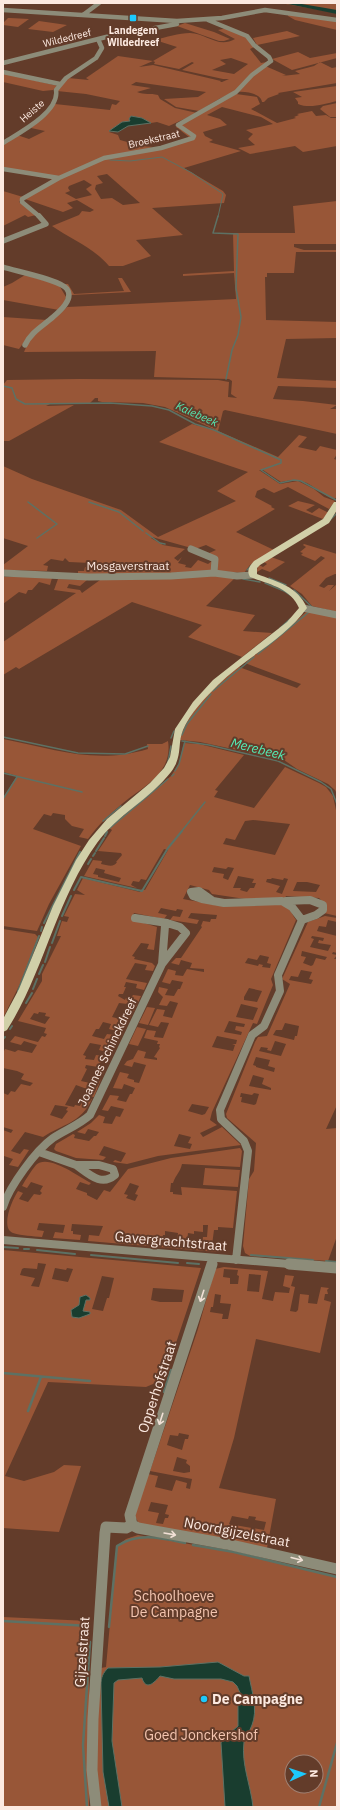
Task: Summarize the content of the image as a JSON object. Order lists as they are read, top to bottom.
{
  "streets": {
    "street": [
      "Wildedreef",
      "Heiste",
      "Broekstraat",
      "Mosgaverstraat",
      "Joannes Schinckdreef",
      "Gavergrachtstraat",
      "Opperhofstraat",
      "Noordgijzelstraat",
      "Gijzelstraat"
    ]
  },
  "crossings": [
    ["Gavergrachtstraat", "Opperhofstraat"],
    ["Opperhofstraat", "Noordgijzelstraat"],
    ["Opperhofstraat", "Gijzelstraat"],
    ["Noordgijzelstraat", "Gijzelstraat"]
  ],
  "one_way": ["Opperhofstraat", "Noordgijzelstraat"],
  "water": ["Kalebeek", "Merebeek"],
  "parks": ["Schoolhoeve De Campagne", "Goed Jonckershof"],
  "places": {
    "transit": ["Landegem Wildedreef"],
    "other": ["De Campagne"]
  },
  "north": "right"
}
